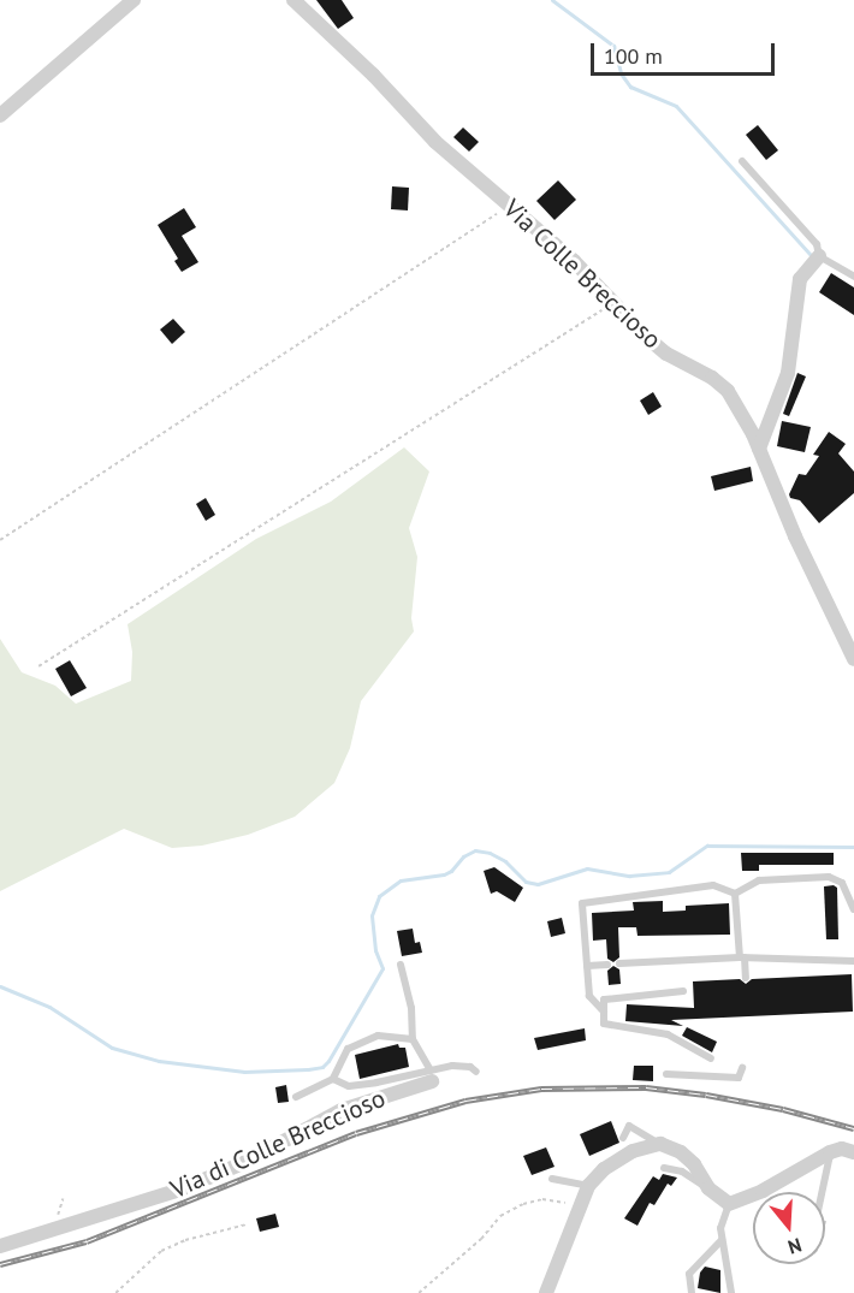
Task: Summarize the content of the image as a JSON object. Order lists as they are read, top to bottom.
{
  "streets": {
    "street": ["Via Colle Breccioso", "Via di Colle Breccioso"]
  },
  "scale_bar": "100 m",
  "north": "bottom"
}
